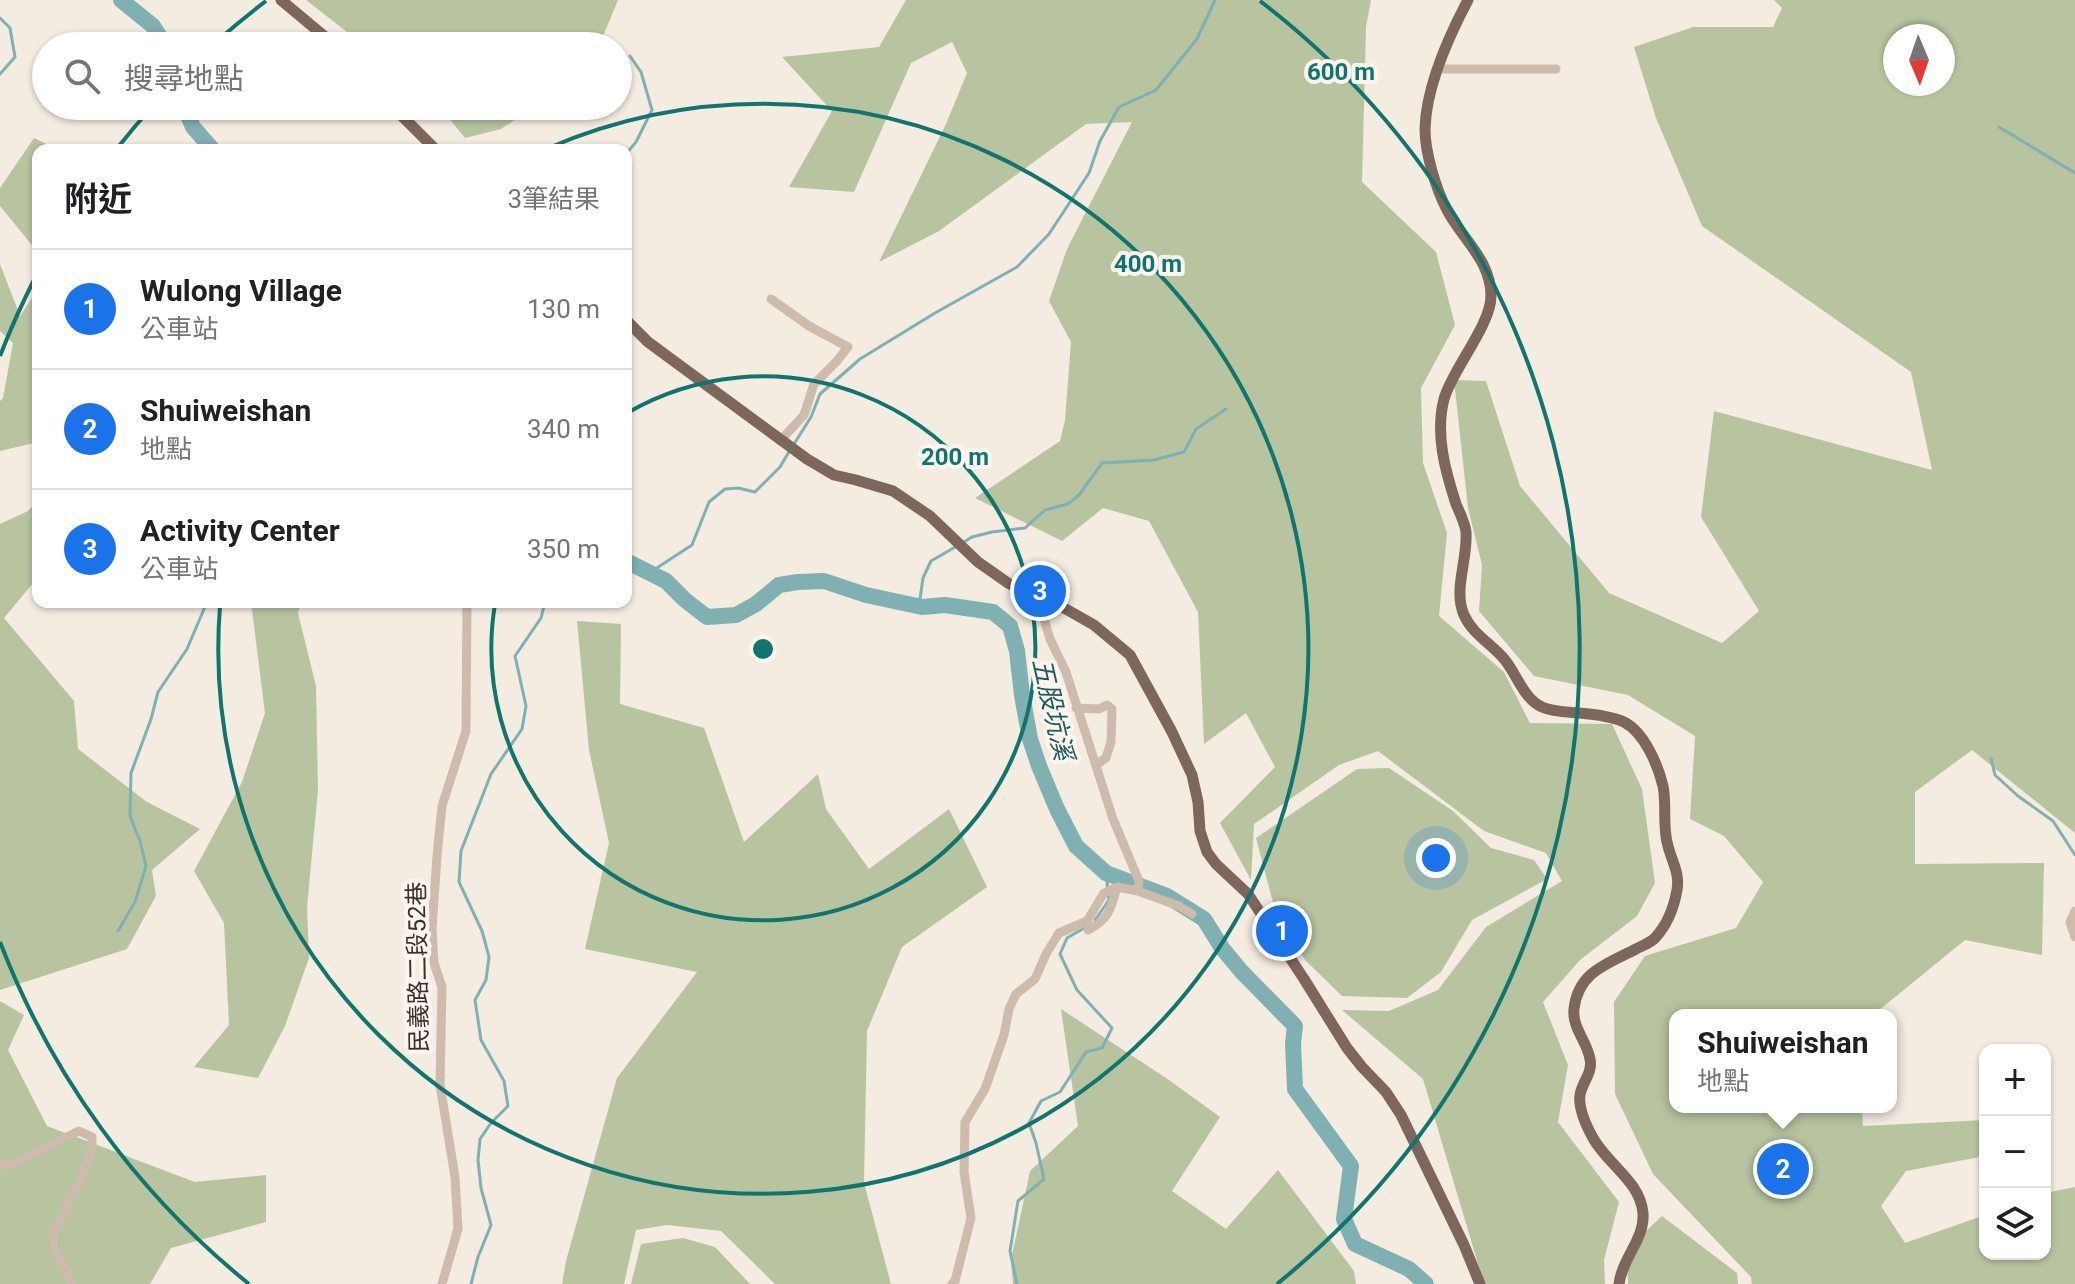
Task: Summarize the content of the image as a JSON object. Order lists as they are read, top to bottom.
{
  "streets": {
    "street": ["民義路二段52巷"]
  },
  "water": ["五股坑溪"],
  "north": "bottom",
  "page": {
    "search": "搜尋地點",
    "heading": ["附近", "3筆結果"],
    "list": [
      {
        "mark": "1",
        "name": "Wulong Village",
        "note": "公車站",
        "value": "130 m"
      },
      {
        "mark": "2",
        "name": "Shuiweishan",
        "note": "地點",
        "value": "340 m"
      },
      {
        "mark": "3",
        "name": "Activity Center",
        "note": "公車站",
        "value": "350 m"
      }
    ],
    "pins": ["3", "1", "2"],
    "popup": ["Shuiweishan", "地點"],
    "map_buttons": ["+", "−"]
  },
  "rings": ["600 m", "400 m", "200 m"]
}
